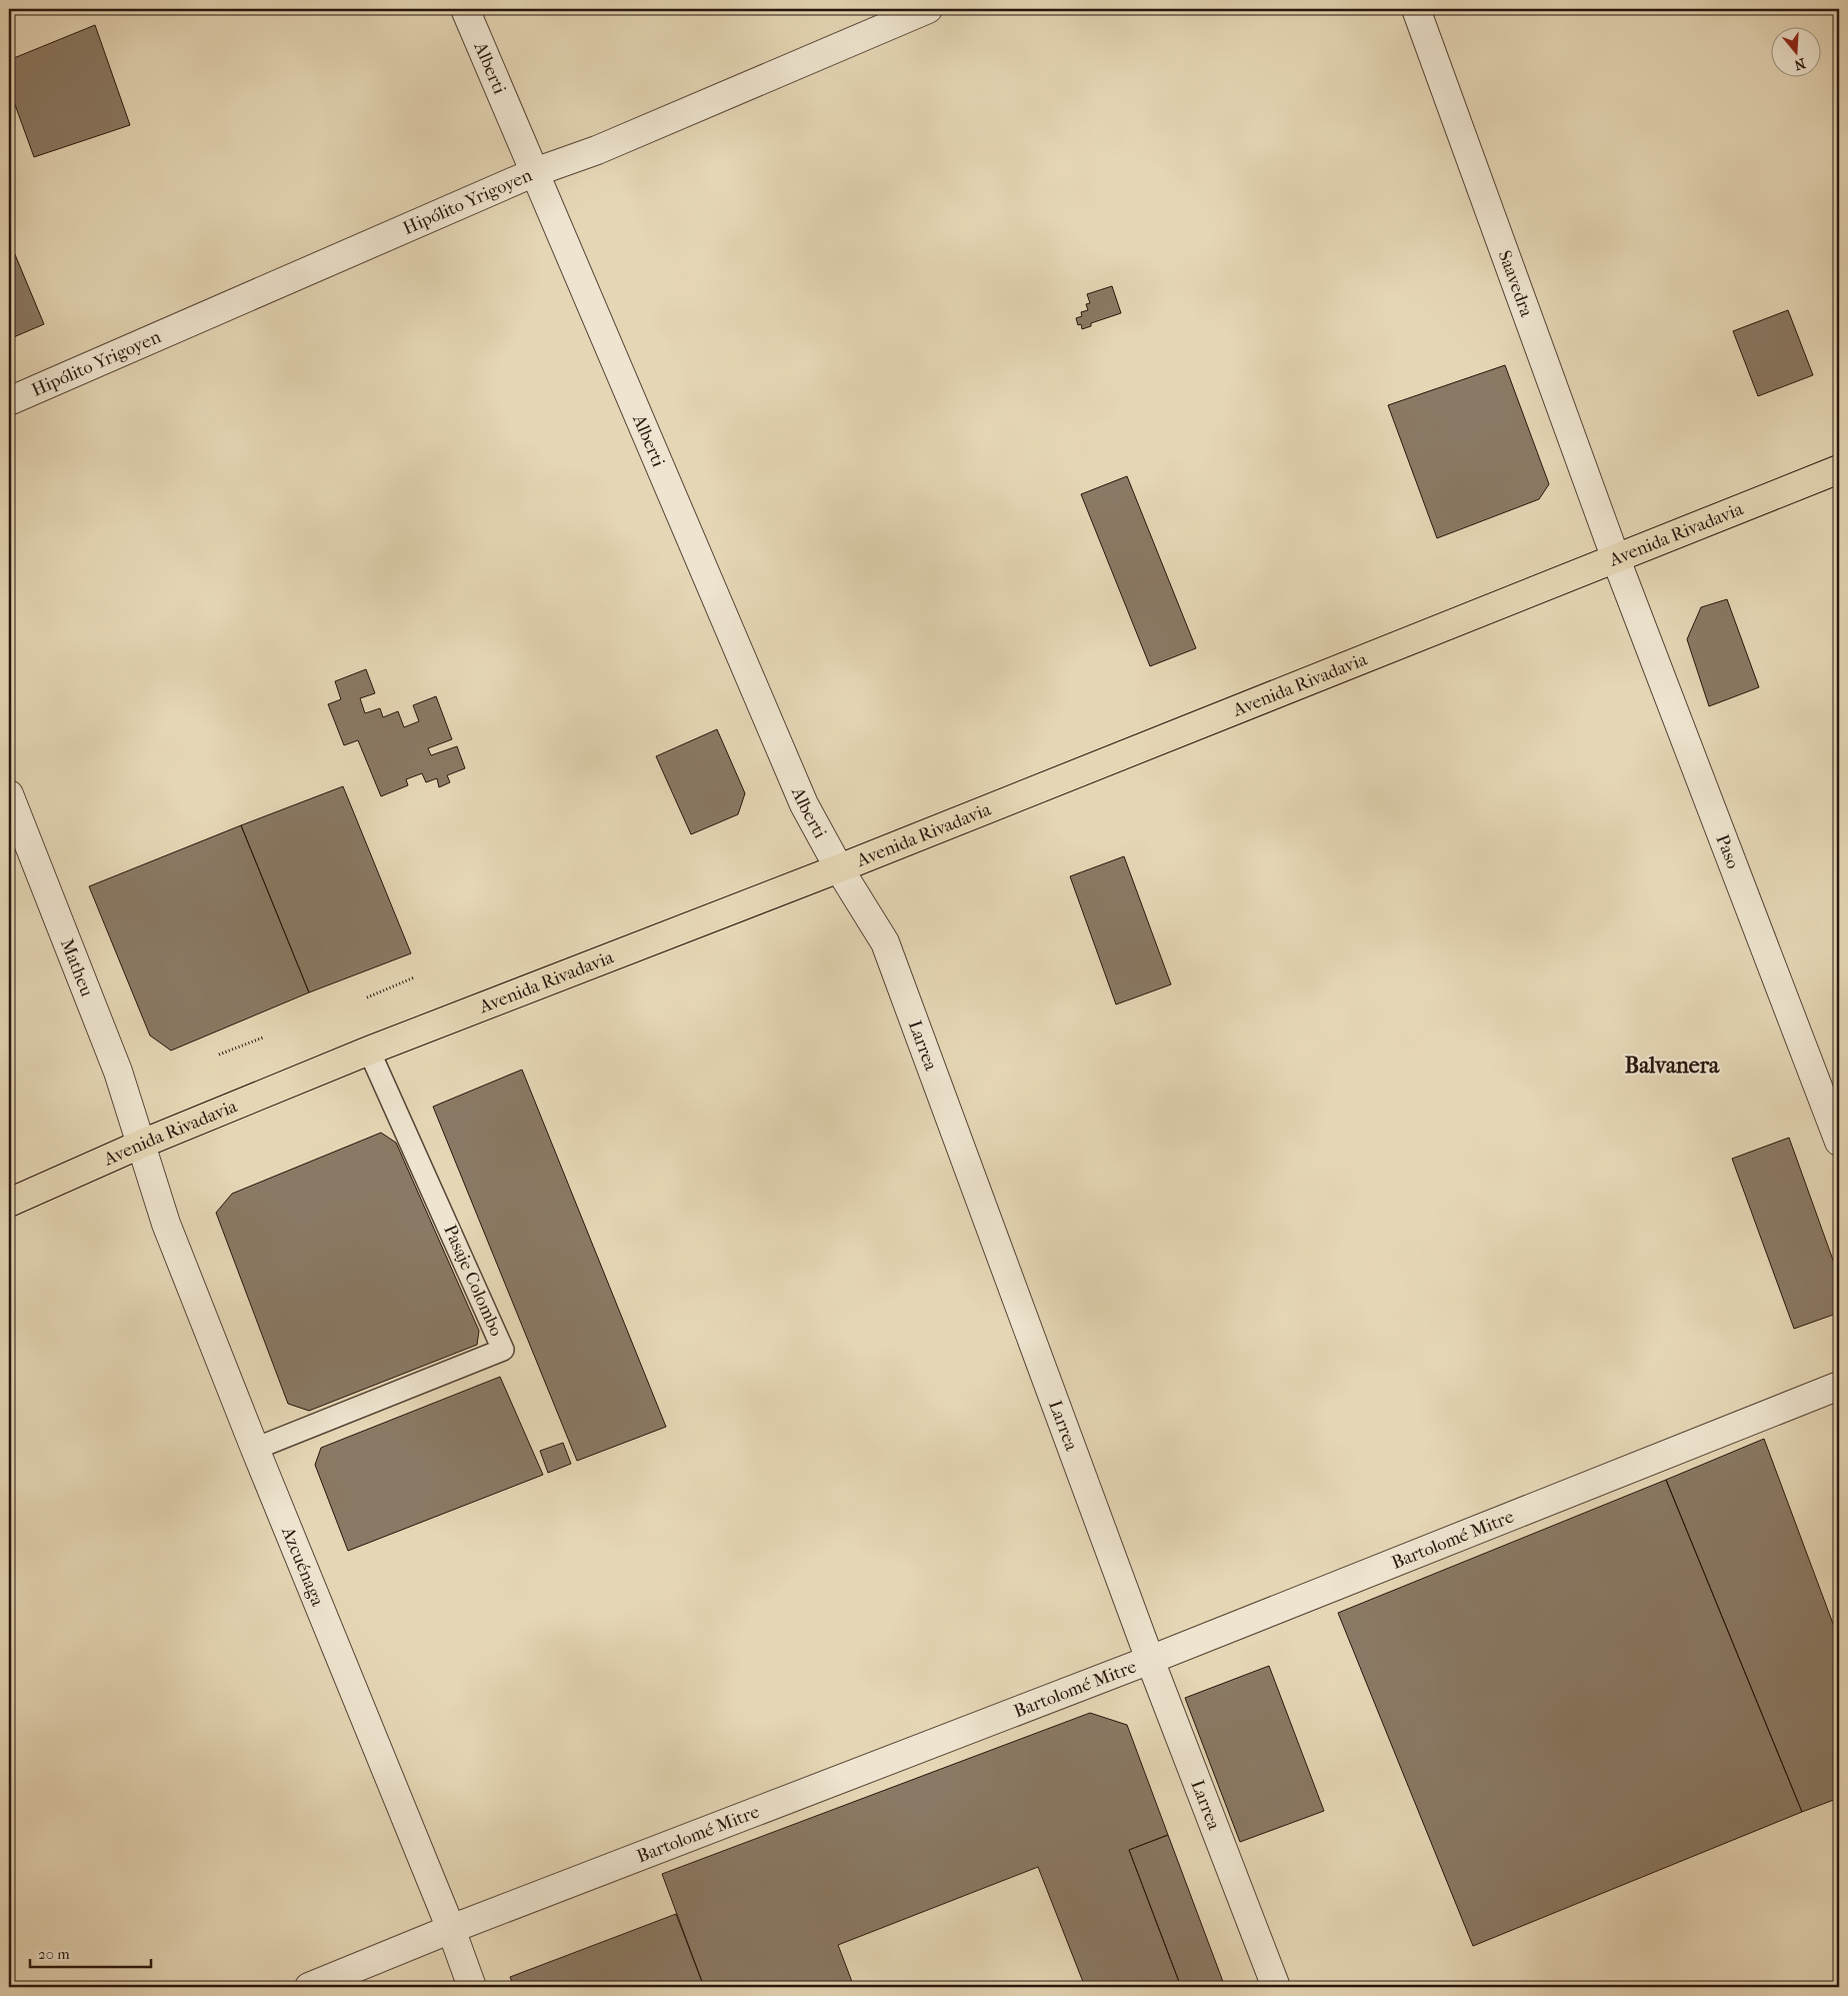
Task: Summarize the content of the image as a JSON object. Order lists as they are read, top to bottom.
{
  "streets": {
    "main road": ["Avenida Rivadavia"],
    "street": [
      "Alberti",
      "Hipólito Yrigoyen",
      "Saavedra",
      "Paso",
      "Matheu",
      "Larrea",
      "Bartolomé Mitre",
      "Azcuénaga"
    ],
    "lane": ["Pasaje Colombo"]
  },
  "crossings": [
    ["Alberti", "Hipólito Yrigoyen"],
    ["Alberti", "Avenida Rivadavia"],
    ["Alberti", "Larrea"],
    ["Saavedra", "Avenida Rivadavia"],
    ["Saavedra", "Paso"],
    ["Avenida Rivadavia", "Paso"],
    ["Avenida Rivadavia", "Matheu"],
    ["Avenida Rivadavia", "Larrea"],
    ["Avenida Rivadavia", "Pasaje Colombo"],
    ["Avenida Rivadavia", "Azcuénaga"],
    ["Matheu", "Azcuénaga"],
    ["Larrea", "Bartolomé Mitre"],
    ["Pasaje Colombo", "Azcuénaga"],
    ["Bartolomé Mitre", "Azcuénaga"]
  ],
  "districts": ["Balvanera"],
  "scale_bar": "20 m",
  "north": "bottom"
}
